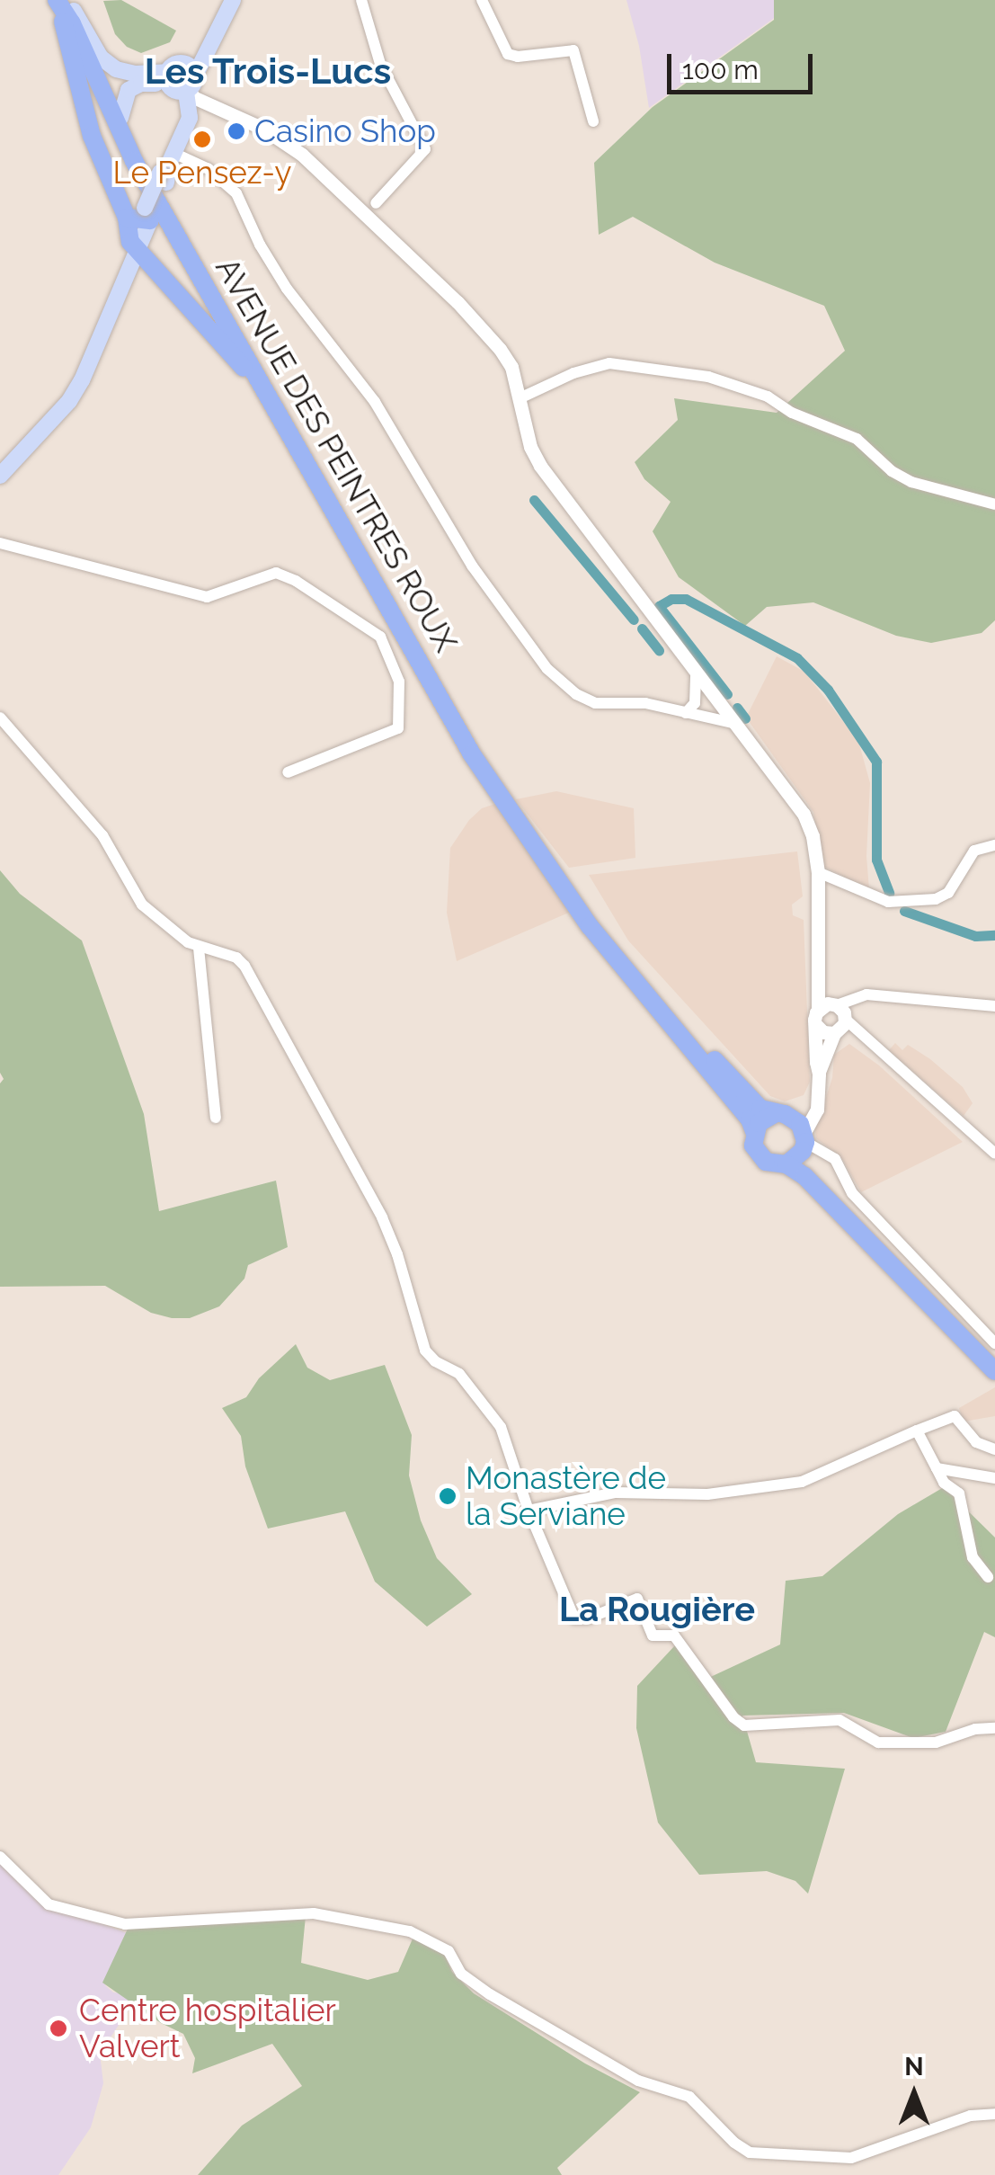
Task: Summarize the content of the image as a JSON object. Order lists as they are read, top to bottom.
{
  "streets": {
    "main road": ["AVENUE DES PEINTRES ROUX"]
  },
  "districts": ["Les Trois-Lucs", "La Rougière"],
  "places": [
    "Casino Shop",
    "Le Pensez-y",
    "Monastère de la Serviane",
    "Centre hospitalier Valvert"
  ],
  "scale_bar": "100 m",
  "north": "top"
}
